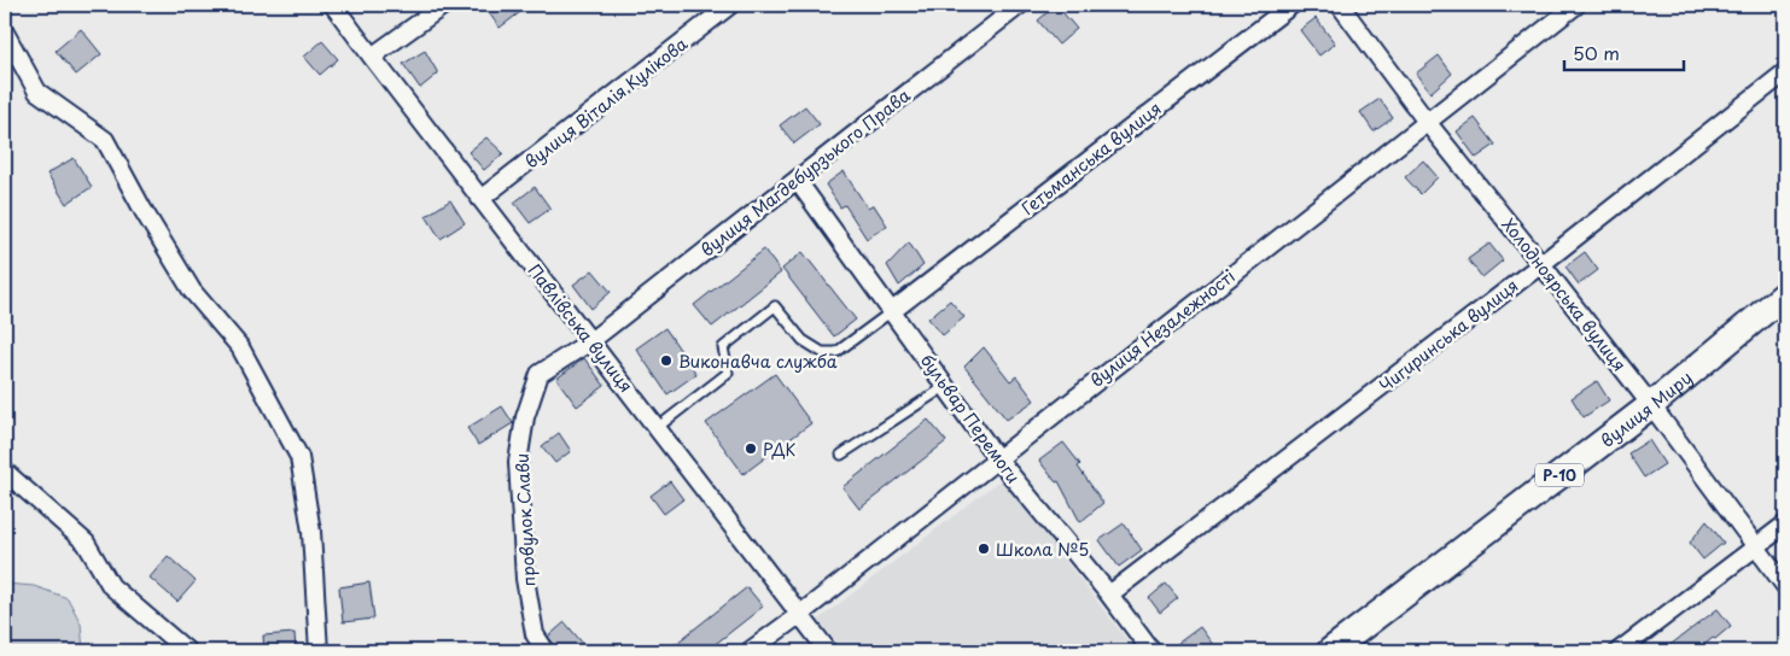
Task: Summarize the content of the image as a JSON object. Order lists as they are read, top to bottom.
{
  "streets": {
    "main road": ["вулиця Миру", "Р-10"],
    "street": [
      "вулиця Віталія Кулікова",
      "Гетьманська вулиця",
      "вулиця Магдебурзького Права",
      "Холодноярська вулиця",
      "Павлівська вулиця",
      "вулиця Незалежності",
      "Чигиринська вулиця",
      "бульвар Перемоги",
      "провулок Слави"
    ]
  },
  "crossings": [
    ["вулиця Віталія Кулікова", "Павлівська вулиця"],
    ["Гетьманська вулиця", "бульвар Перемоги"],
    ["вулиця Магдебурзького Права", "Павлівська вулиця"],
    ["вулиця Магдебурзького Права", "бульвар Перемоги"],
    ["вулиця Магдебурзького Права", "провулок Слави"],
    ["Холодноярська вулиця", "вулиця Незалежності"],
    ["Холодноярська вулиця", "Чигиринська вулиця"],
    ["Холодноярська вулиця", "вулиця Миру"],
    ["Павлівська вулиця", "вулиця Незалежності"],
    ["Павлівська вулиця", "провулок Слави"],
    ["вулиця Незалежності", "бульвар Перемоги"],
    ["Чигиринська вулиця", "бульвар Перемоги"]
  ],
  "places": ["Виконавча служба", "РДК", "Школа №5"],
  "scale_bar": "50 m"
}
